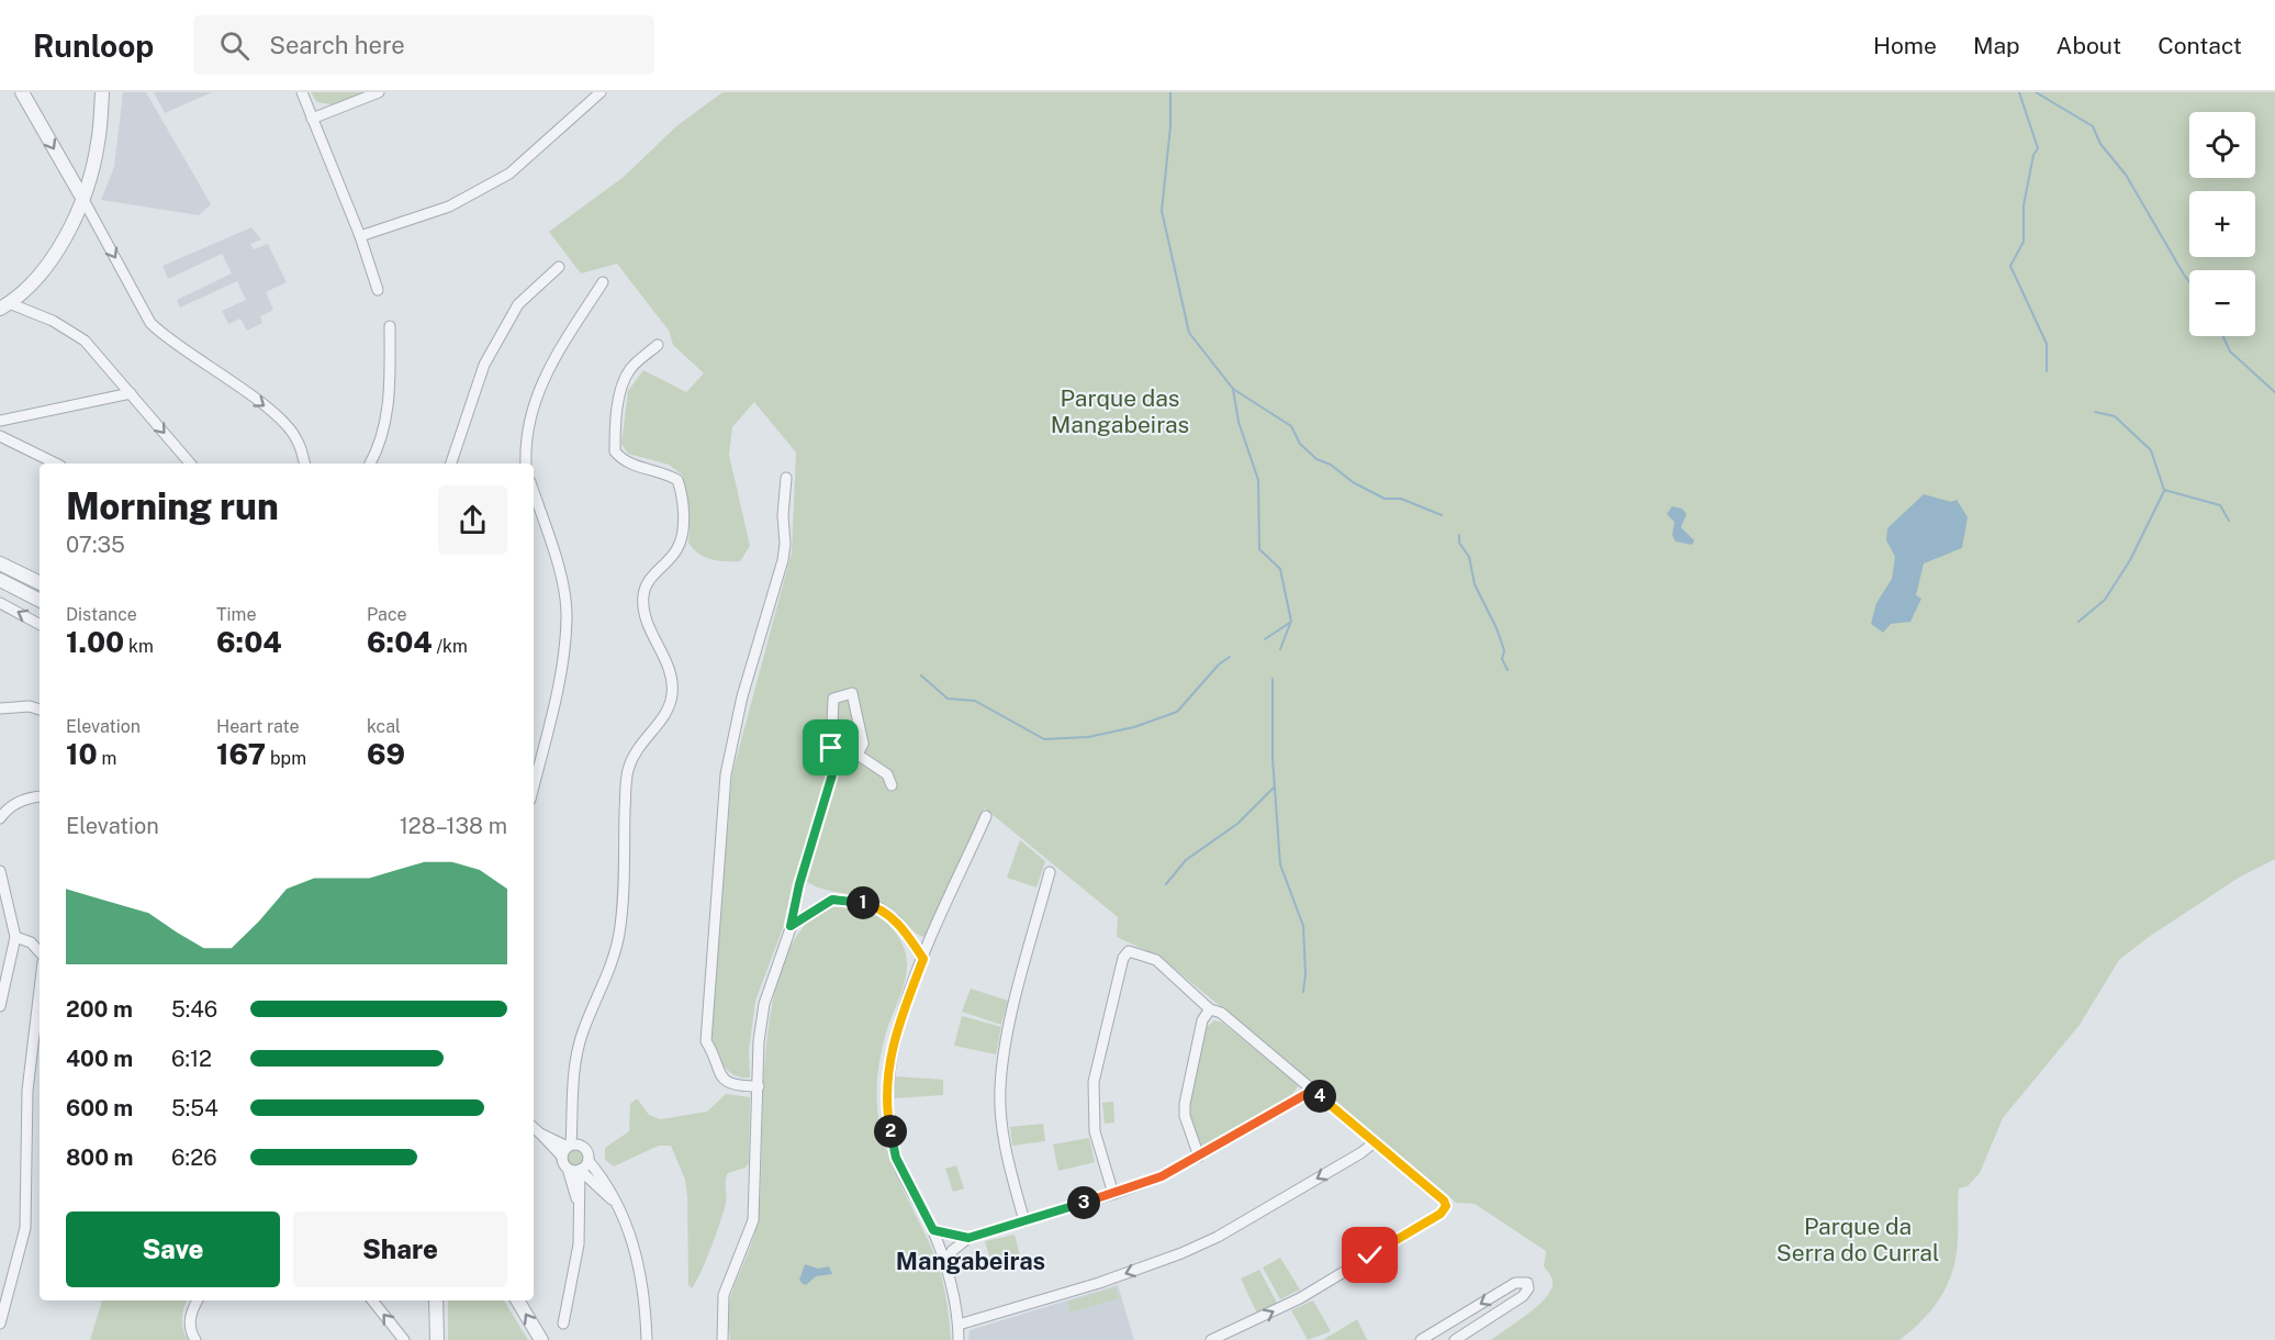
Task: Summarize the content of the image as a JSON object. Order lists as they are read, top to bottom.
{
  "districts": ["Mangabeiras"],
  "parks": ["Parque das Mangabeiras", "Parque da Serra do Curral"],
  "page": {
    "header": "Runloop",
    "search": "Search here",
    "nav": [
      "Home",
      "Map",
      "About",
      "Contact"
    ],
    "map_buttons": ["+", "−"],
    "heading": ["Morning run", "07:35"],
    "stats": [
      ["Distance", "1.00 km"],
      ["Time", "6:04"],
      ["Pace", "6:04 /km"],
      ["Elevation", "10 m"],
      ["Heart rate", "167 bpm"],
      ["kcal", "69"]
    ],
    "chart": ["Elevation", "128–138 m"],
    "pins": [
      "1",
      "4",
      "2",
      "3"
    ],
    "list": [
      {
        "name": "200 m",
        "note": "5:46"
      },
      {
        "name": "400 m",
        "note": "6:12"
      },
      {
        "name": "600 m",
        "note": "5:54"
      },
      {
        "name": "800 m",
        "note": "6:26"
      }
    ],
    "buttons": ["Save", "Share"]
  }
}
